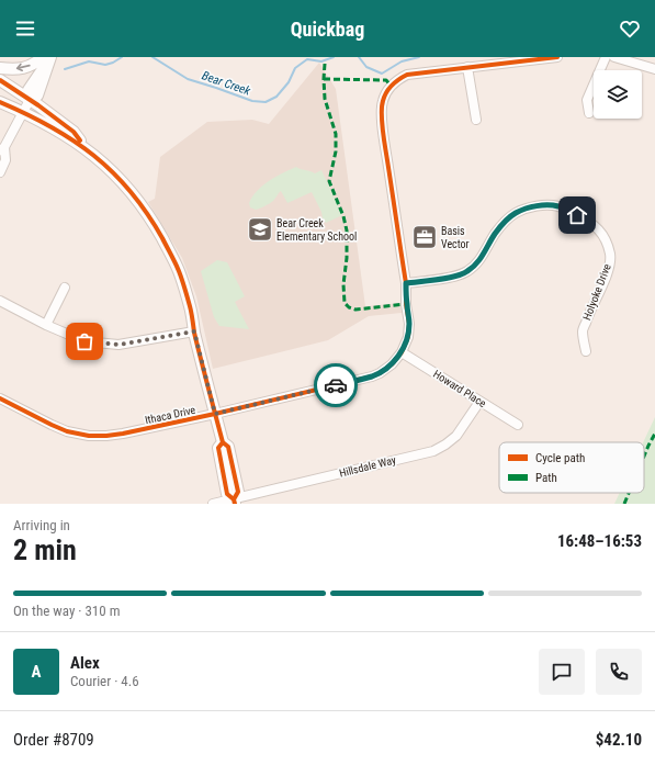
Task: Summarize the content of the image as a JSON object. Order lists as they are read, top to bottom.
{
  "streets": {
    "street": [
      "Holyoke Drive",
      "Howard Place",
      "Ithaca Drive",
      "Hillsdale Way"
    ]
  },
  "crossings": [
    ["Holyoke Drive", "Ithaca Drive"],
    ["Howard Place", "Ithaca Drive"],
    ["Howard Place", "Hillsdale Way"]
  ],
  "water": ["Bear Creek"],
  "places": {
    "school or university": ["Bear Creek Elementary School"],
    "office": ["Basis Vector"]
  },
  "legend": ["Cycle path", "Path"],
  "page": {
    "header": "Quickbag",
    "heading": ["2 min", "Arriving in", "16:48–16:53"],
    "panel": [
      "Alex",
      "Courier · 4.6",
      "Order #8709",
      "$42.10"
    ],
    "bar": "On the way · 310 m",
    "round": "A"
  }
}
